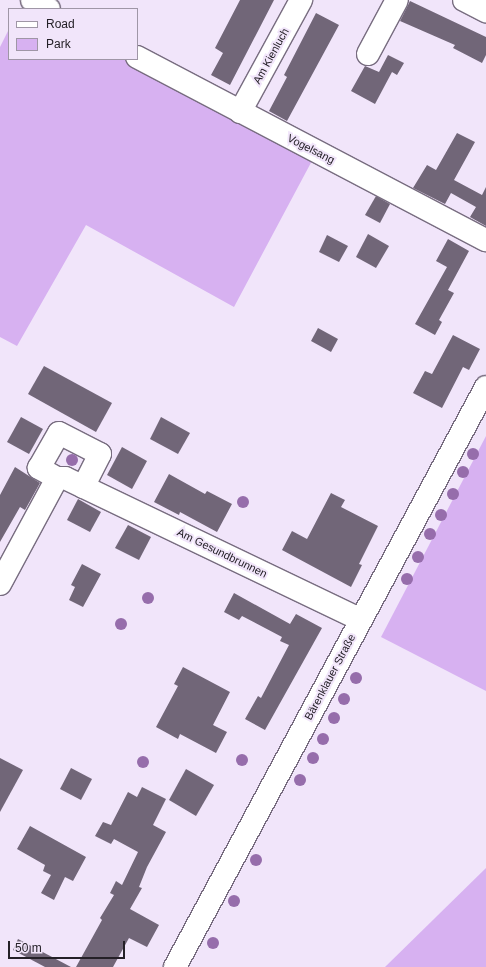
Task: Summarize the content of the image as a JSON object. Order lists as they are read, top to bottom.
{
  "streets": {
    "street": [
      "Am Kienluch",
      "Vogelsang",
      "Am Gesundbrunnen",
      "Bärenklauer Straße"
    ]
  },
  "crossings": [
    ["Am Kienluch", "Vogelsang"],
    ["Am Gesundbrunnen", "Bärenklauer Straße"]
  ],
  "legend": ["Road", "Park"],
  "scale_bar": "50 m"
}
